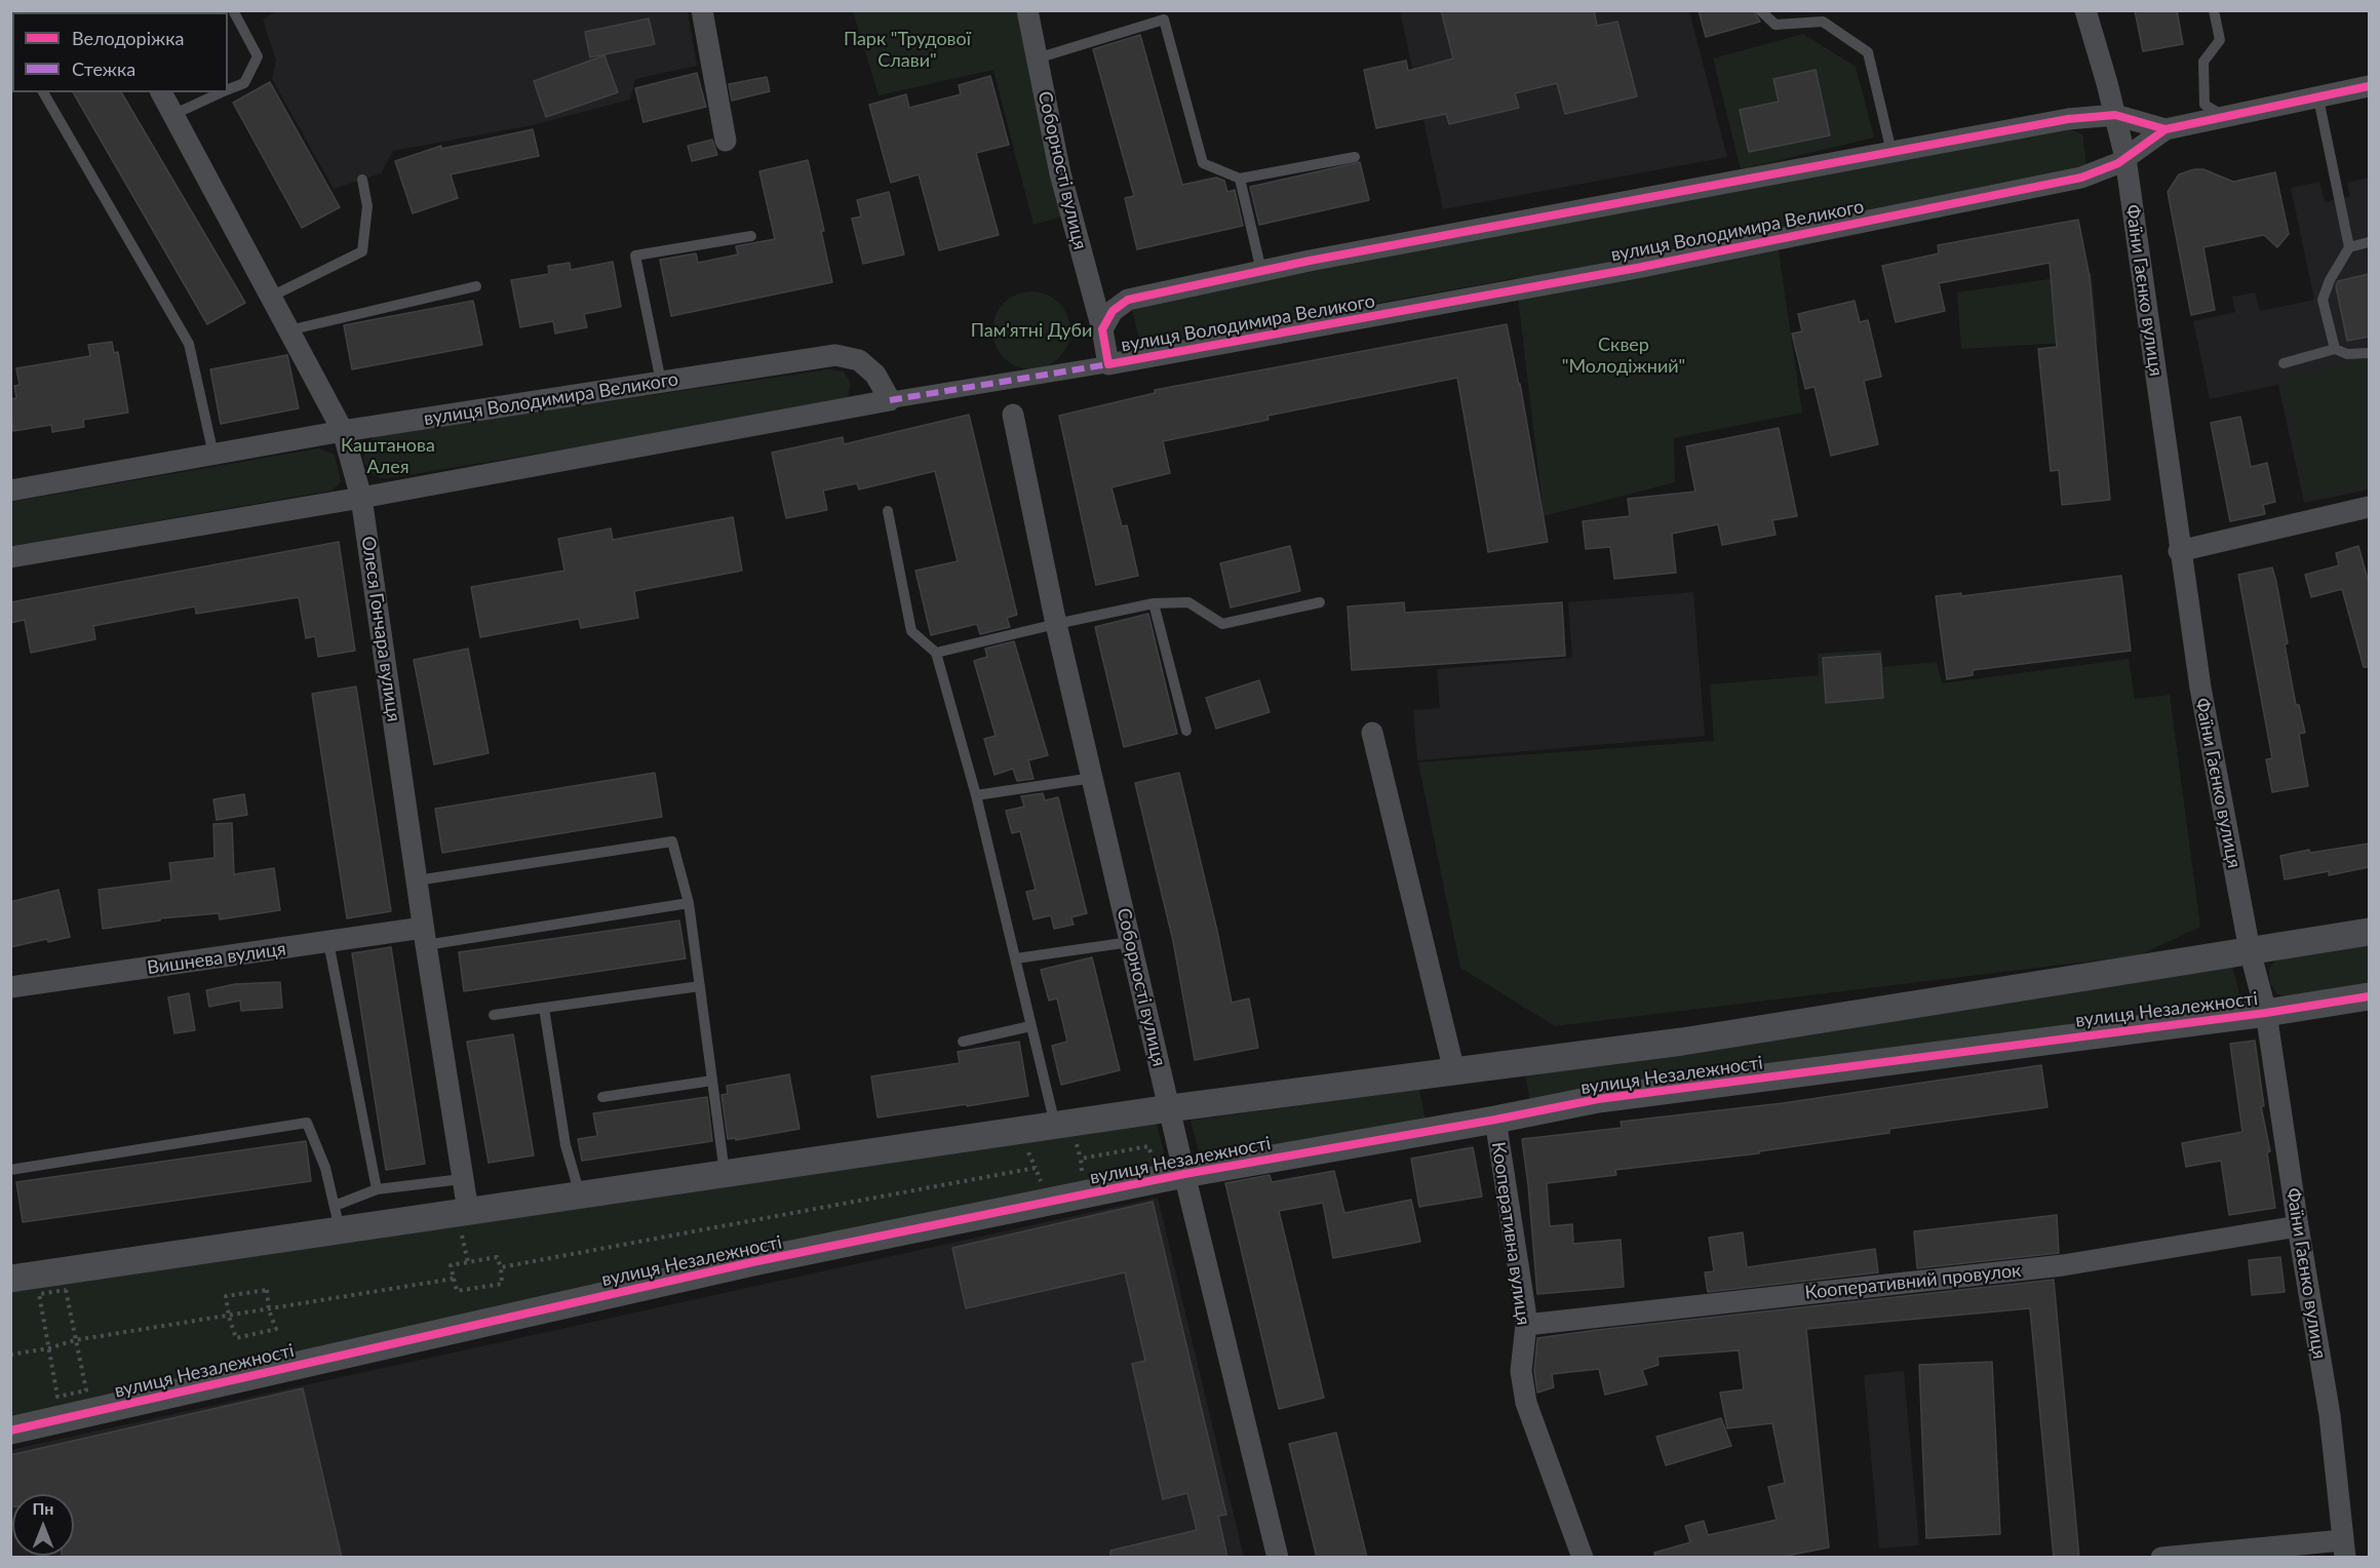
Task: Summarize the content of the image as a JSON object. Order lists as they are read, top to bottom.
{
  "streets": {
    "street": [
      "Соборності вулиця",
      "вулиця Володимира Великого",
      "Фаїни Гаєнко вулиця",
      "Олеся Гончара вулиця",
      "Вишнева вулиця",
      "вулиця Незалежності",
      "Кооперативна вулиця",
      "Кооперативний провулок"
    ]
  },
  "crossings": [
    ["Соборності вулиця", "вулиця Володимира Великого"],
    ["Соборності вулиця", "вулиця Незалежності"],
    ["вулиця Володимира Великого", "Фаїни Гаєнко вулиця"],
    ["вулиця Володимира Великого", "Олеся Гончара вулиця"],
    ["Фаїни Гаєнко вулиця", "вулиця Незалежності"],
    ["Фаїни Гаєнко вулиця", "Кооперативний провулок"],
    ["Олеся Гончара вулиця", "Вишнева вулиця"],
    ["Олеся Гончара вулиця", "вулиця Незалежності"],
    ["вулиця Незалежності", "Кооперативна вулиця"],
    ["Кооперативна вулиця", "Кооперативний провулок"]
  ],
  "parks": [
    "Парк \"Трудової Слави\"",
    "Пам'ятні Дуби",
    "Сквер \"Молодіжний\"",
    "Каштанова Алея"
  ],
  "legend": ["Велодоріжка", "Стежка"],
  "north": "top"
}
